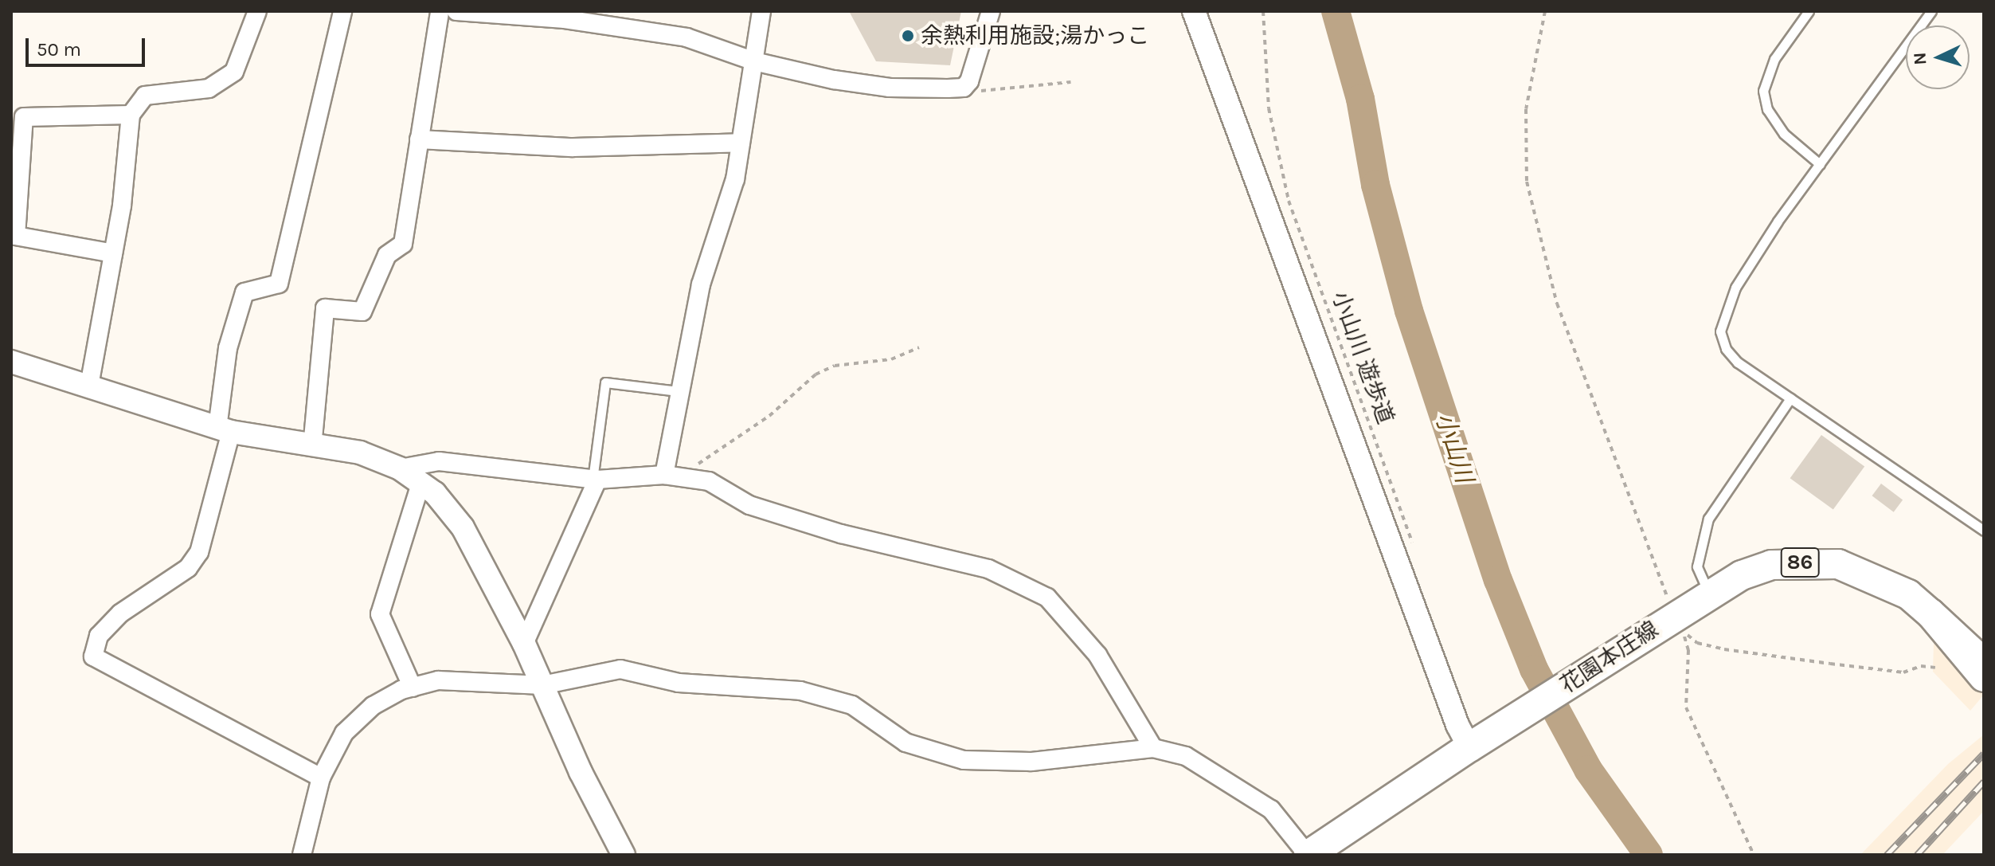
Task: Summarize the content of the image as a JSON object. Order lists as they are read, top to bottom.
{
  "streets": {
    "main road": ["86", "花園本庄線"],
    "path": ["小山川 遊歩道"]
  },
  "water": ["小山川"],
  "places": ["余熱利用施設;湯かっこ"],
  "scale_bar": "50 m",
  "north": "left"
}
